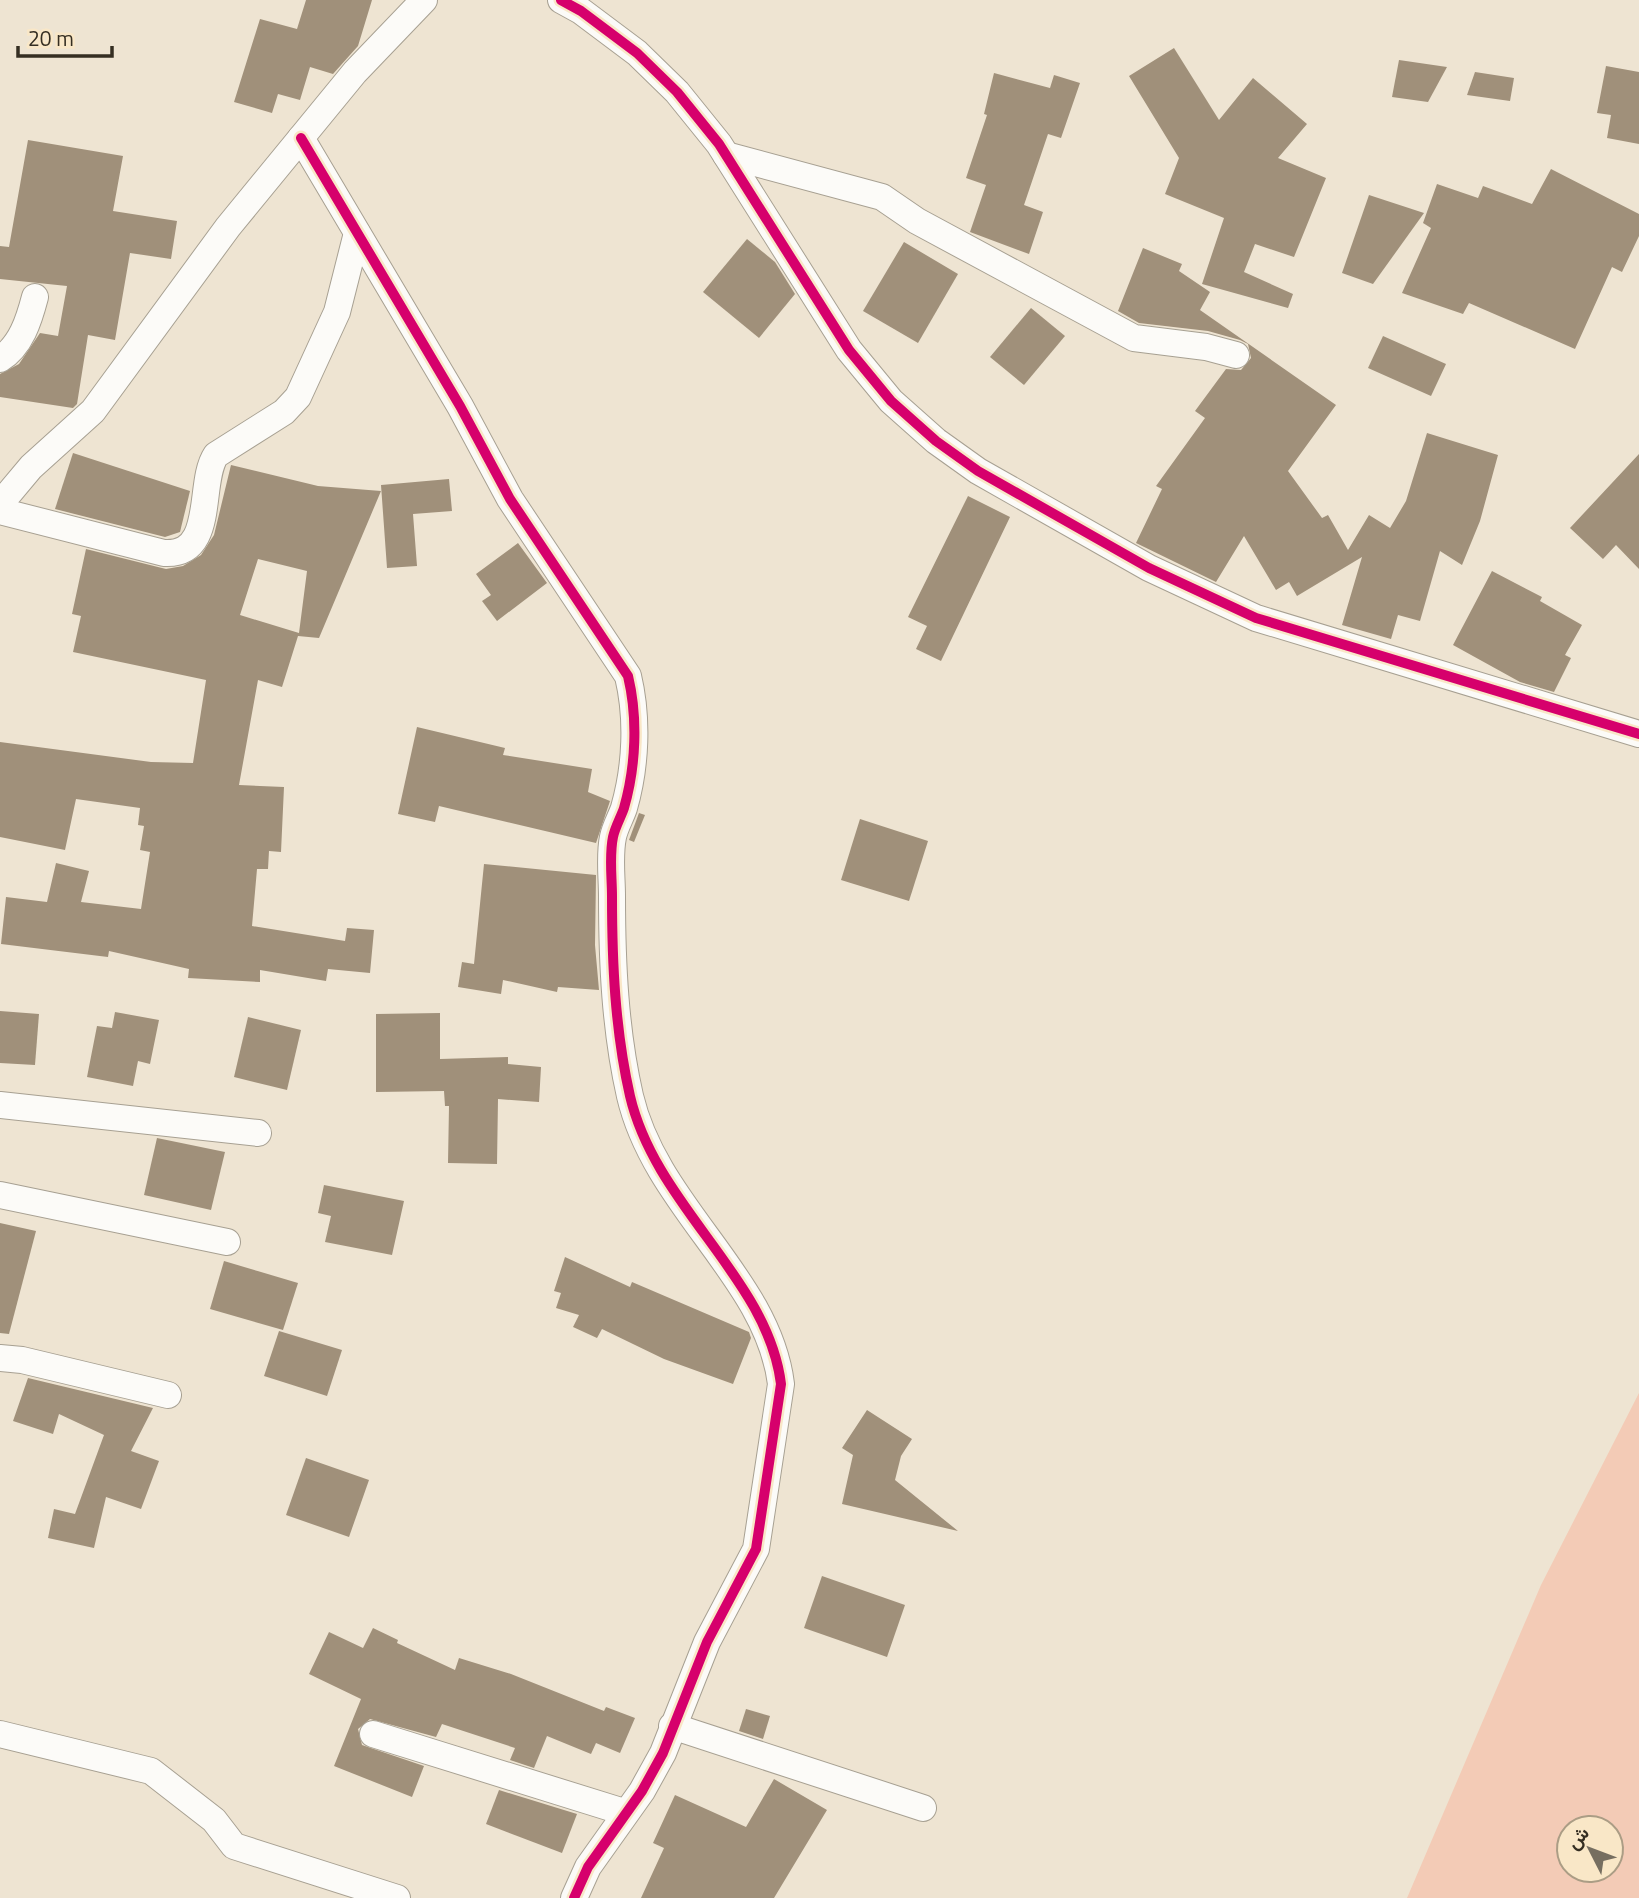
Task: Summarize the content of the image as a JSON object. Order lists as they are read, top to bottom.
{
  "scale_bar": "20 m",
  "north": "top left"
}
